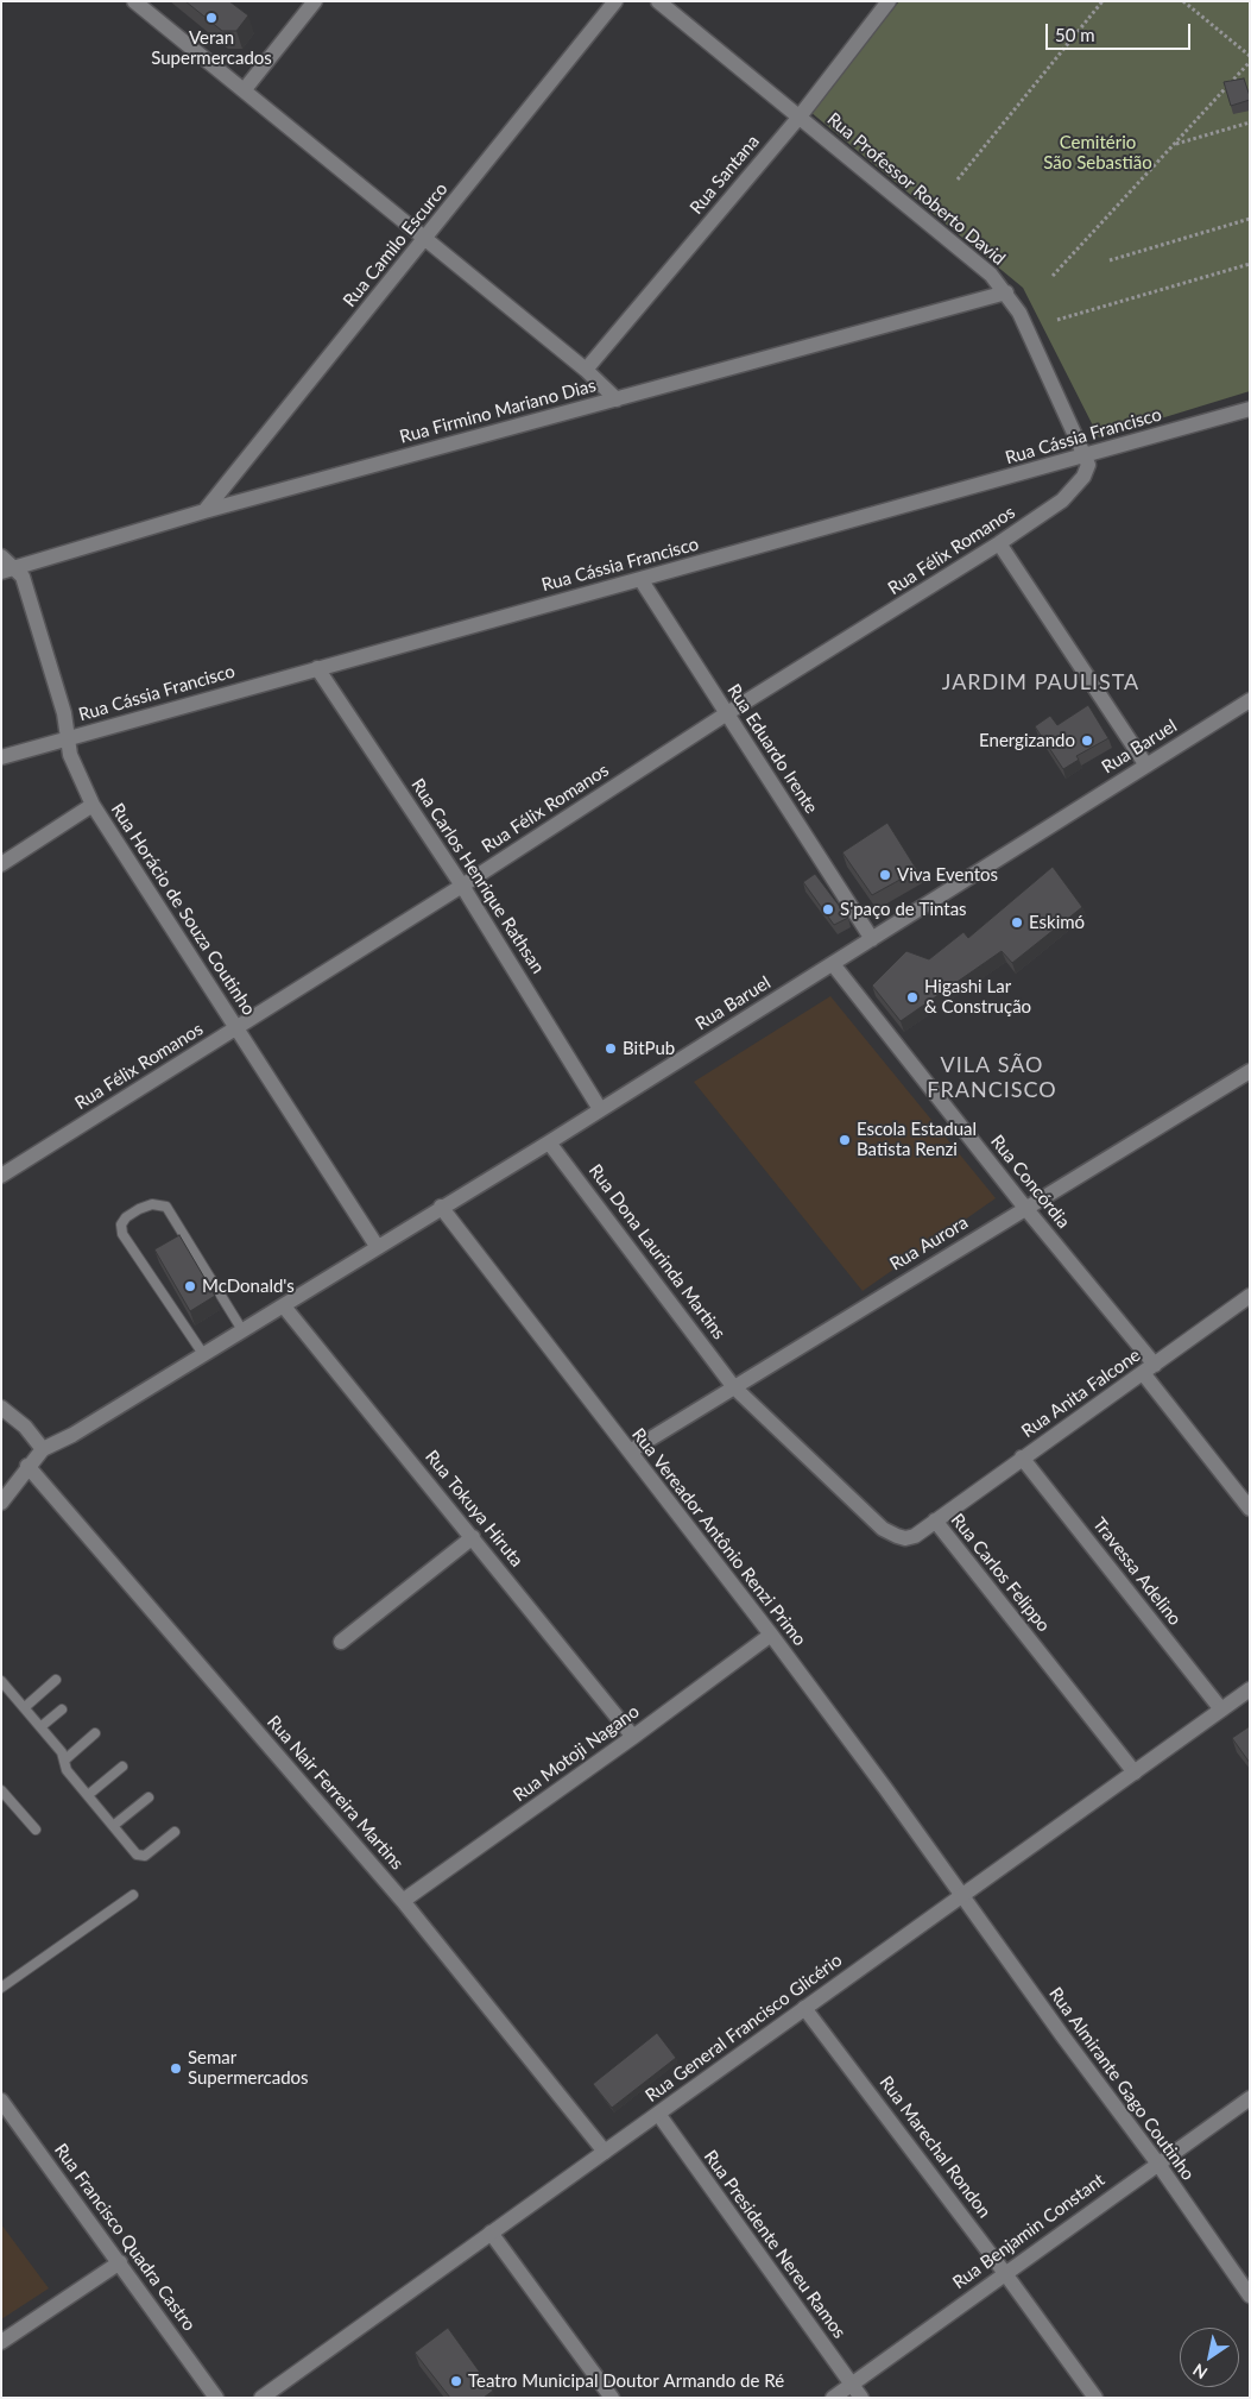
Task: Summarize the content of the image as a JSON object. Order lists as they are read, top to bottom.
{
  "streets": {
    "street": [
      "Rua Santana",
      "Rua Professor Roberto David",
      "Rua Camilo Escurco",
      "Rua Firmino Mariano Dias",
      "Rua Cássia Francisco",
      "Rua Félix Romanos",
      "Rua Baruel",
      "Rua Eduardo Irente",
      "Rua Carlos Henrique Rathsan",
      "Rua Horácio de Souza Coutinho",
      "Rua Concórdia",
      "Rua Aurora",
      "Rua Dona Laurinda Martins",
      "Rua Anita Falcone",
      "Rua Tokuya Hiruta",
      "Rua Vereador Antônio Renzi Primo",
      "Travessa Adelino",
      "Rua Carlos Felippo",
      "Rua Motoji Nagano",
      "Rua Nair Ferreira Martins",
      "Rua General Francisco Glicério",
      "Rua Almirante Gago Coutinho",
      "Rua Marechal Rondon",
      "Rua Benjamin Constant",
      "Rua Francisco Quadra Castro",
      "Rua Presidente Nereu Ramos"
    ]
  },
  "crossings": [
    ["Rua Santana", "Rua Professor Roberto David"],
    ["Rua Professor Roberto David", "Rua Firmino Mariano Dias"],
    ["Rua Professor Roberto David", "Rua Cássia Francisco"],
    ["Rua Professor Roberto David", "Rua Félix Romanos"],
    ["Rua Camilo Escurco", "Rua Firmino Mariano Dias"],
    ["Rua Firmino Mariano Dias", "Rua Horácio de Souza Coutinho"],
    ["Rua Cássia Francisco", "Rua Félix Romanos"],
    ["Rua Cássia Francisco", "Rua Eduardo Irente"],
    ["Rua Cássia Francisco", "Rua Carlos Henrique Rathsan"],
    ["Rua Cássia Francisco", "Rua Horácio de Souza Coutinho"],
    ["Rua Félix Romanos", "Rua Eduardo Irente"],
    ["Rua Félix Romanos", "Rua Carlos Henrique Rathsan"],
    ["Rua Félix Romanos", "Rua Horácio de Souza Coutinho"],
    ["Rua Baruel", "Rua Eduardo Irente"],
    ["Rua Baruel", "Rua Carlos Henrique Rathsan"],
    ["Rua Baruel", "Rua Horácio de Souza Coutinho"],
    ["Rua Baruel", "Rua Concórdia"],
    ["Rua Baruel", "Rua Dona Laurinda Martins"],
    ["Rua Baruel", "Rua Tokuya Hiruta"],
    ["Rua Baruel", "Rua Vereador Antônio Renzi Primo"],
    ["Rua Concórdia", "Rua Aurora"],
    ["Rua Concórdia", "Rua Anita Falcone"],
    ["Rua Aurora", "Rua Dona Laurinda Martins"],
    ["Rua Aurora", "Rua Vereador Antônio Renzi Primo"],
    ["Rua Aurora", "Rua Carlos Felippo"],
    ["Rua Dona Laurinda Martins", "Rua Carlos Felippo"],
    ["Rua Anita Falcone", "Travessa Adelino"],
    ["Rua Anita Falcone", "Rua Carlos Felippo"],
    ["Rua Tokuya Hiruta", "Rua Motoji Nagano"],
    ["Rua Vereador Antônio Renzi Primo", "Rua Motoji Nagano"],
    ["Rua Vereador Antônio Renzi Primo", "Rua General Francisco Glicério"],
    ["Rua Vereador Antônio Renzi Primo", "Rua Almirante Gago Coutinho"],
    ["Travessa Adelino", "Rua General Francisco Glicério"],
    ["Rua Carlos Felippo", "Rua General Francisco Glicério"],
    ["Rua Motoji Nagano", "Rua Nair Ferreira Martins"],
    ["Rua Nair Ferreira Martins", "Rua General Francisco Glicério"],
    ["Rua General Francisco Glicério", "Rua Almirante Gago Coutinho"],
    ["Rua General Francisco Glicério", "Rua Marechal Rondon"],
    ["Rua General Francisco Glicério", "Rua Presidente Nereu Ramos"],
    ["Rua Almirante Gago Coutinho", "Rua Benjamin Constant"],
    ["Rua Marechal Rondon", "Rua Benjamin Constant"],
    ["Rua Benjamin Constant", "Rua Presidente Nereu Ramos"]
  ],
  "districts": ["JARDIM PAULISTA", "VILA SÃO FRANCISCO"],
  "parks": ["Cemitério São Sebastião"],
  "places": [
    "Veran Supermercados",
    "Energizando",
    "Viva Eventos",
    "S'paço de Tintas",
    "Eskimó",
    "Higashi Lar & Construção",
    "BitPub",
    "Escola Estadual Batista Renzi",
    "McDonald's",
    "Semar Supermercados",
    "Teatro Municipal Doutor Armando de Ré"
  ],
  "scale_bar": "50 m",
  "north": "bottom left"
}
